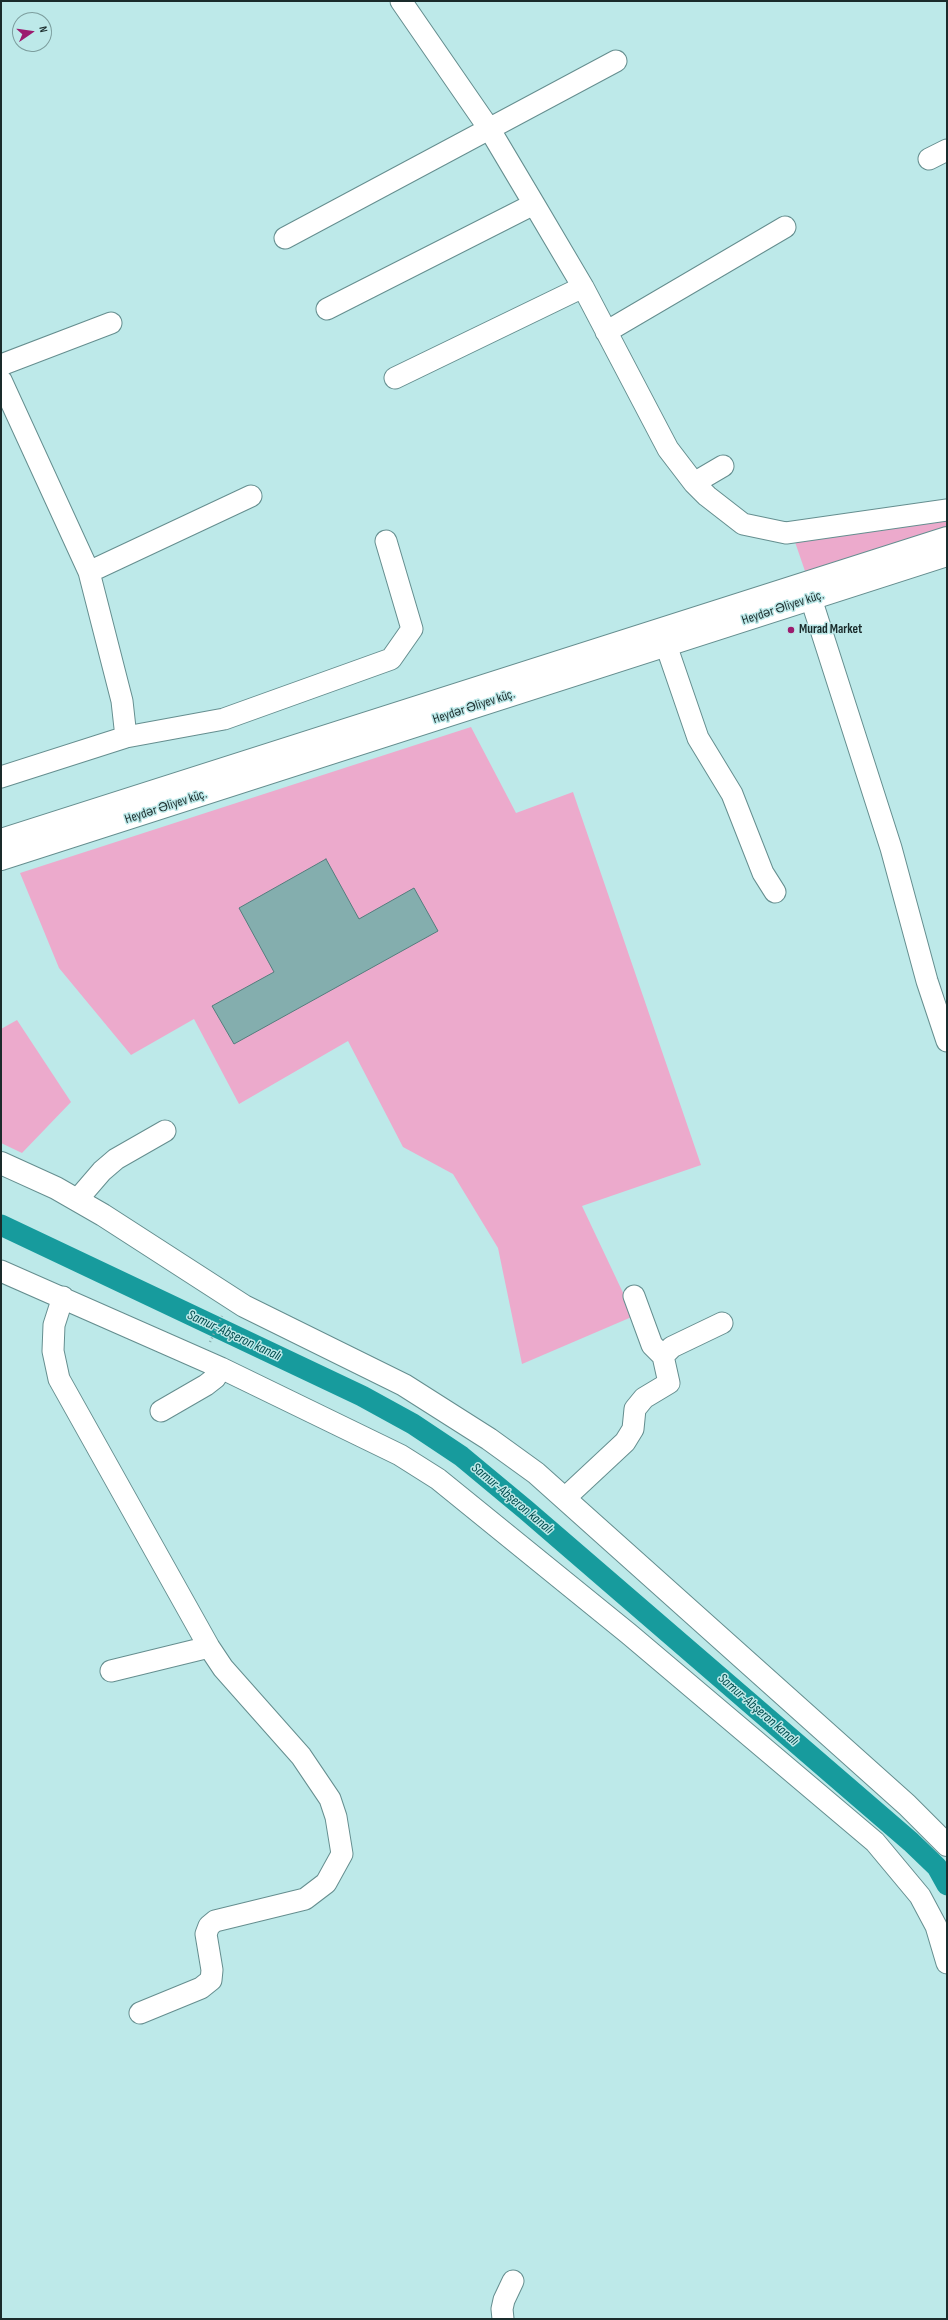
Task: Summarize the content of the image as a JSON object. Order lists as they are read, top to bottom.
{
  "streets": {
    "main road": ["Heydər Əliyev küç."]
  },
  "water": ["Samur-Abşeron kanalı"],
  "places": ["Murad Market"],
  "north": "right"
}
